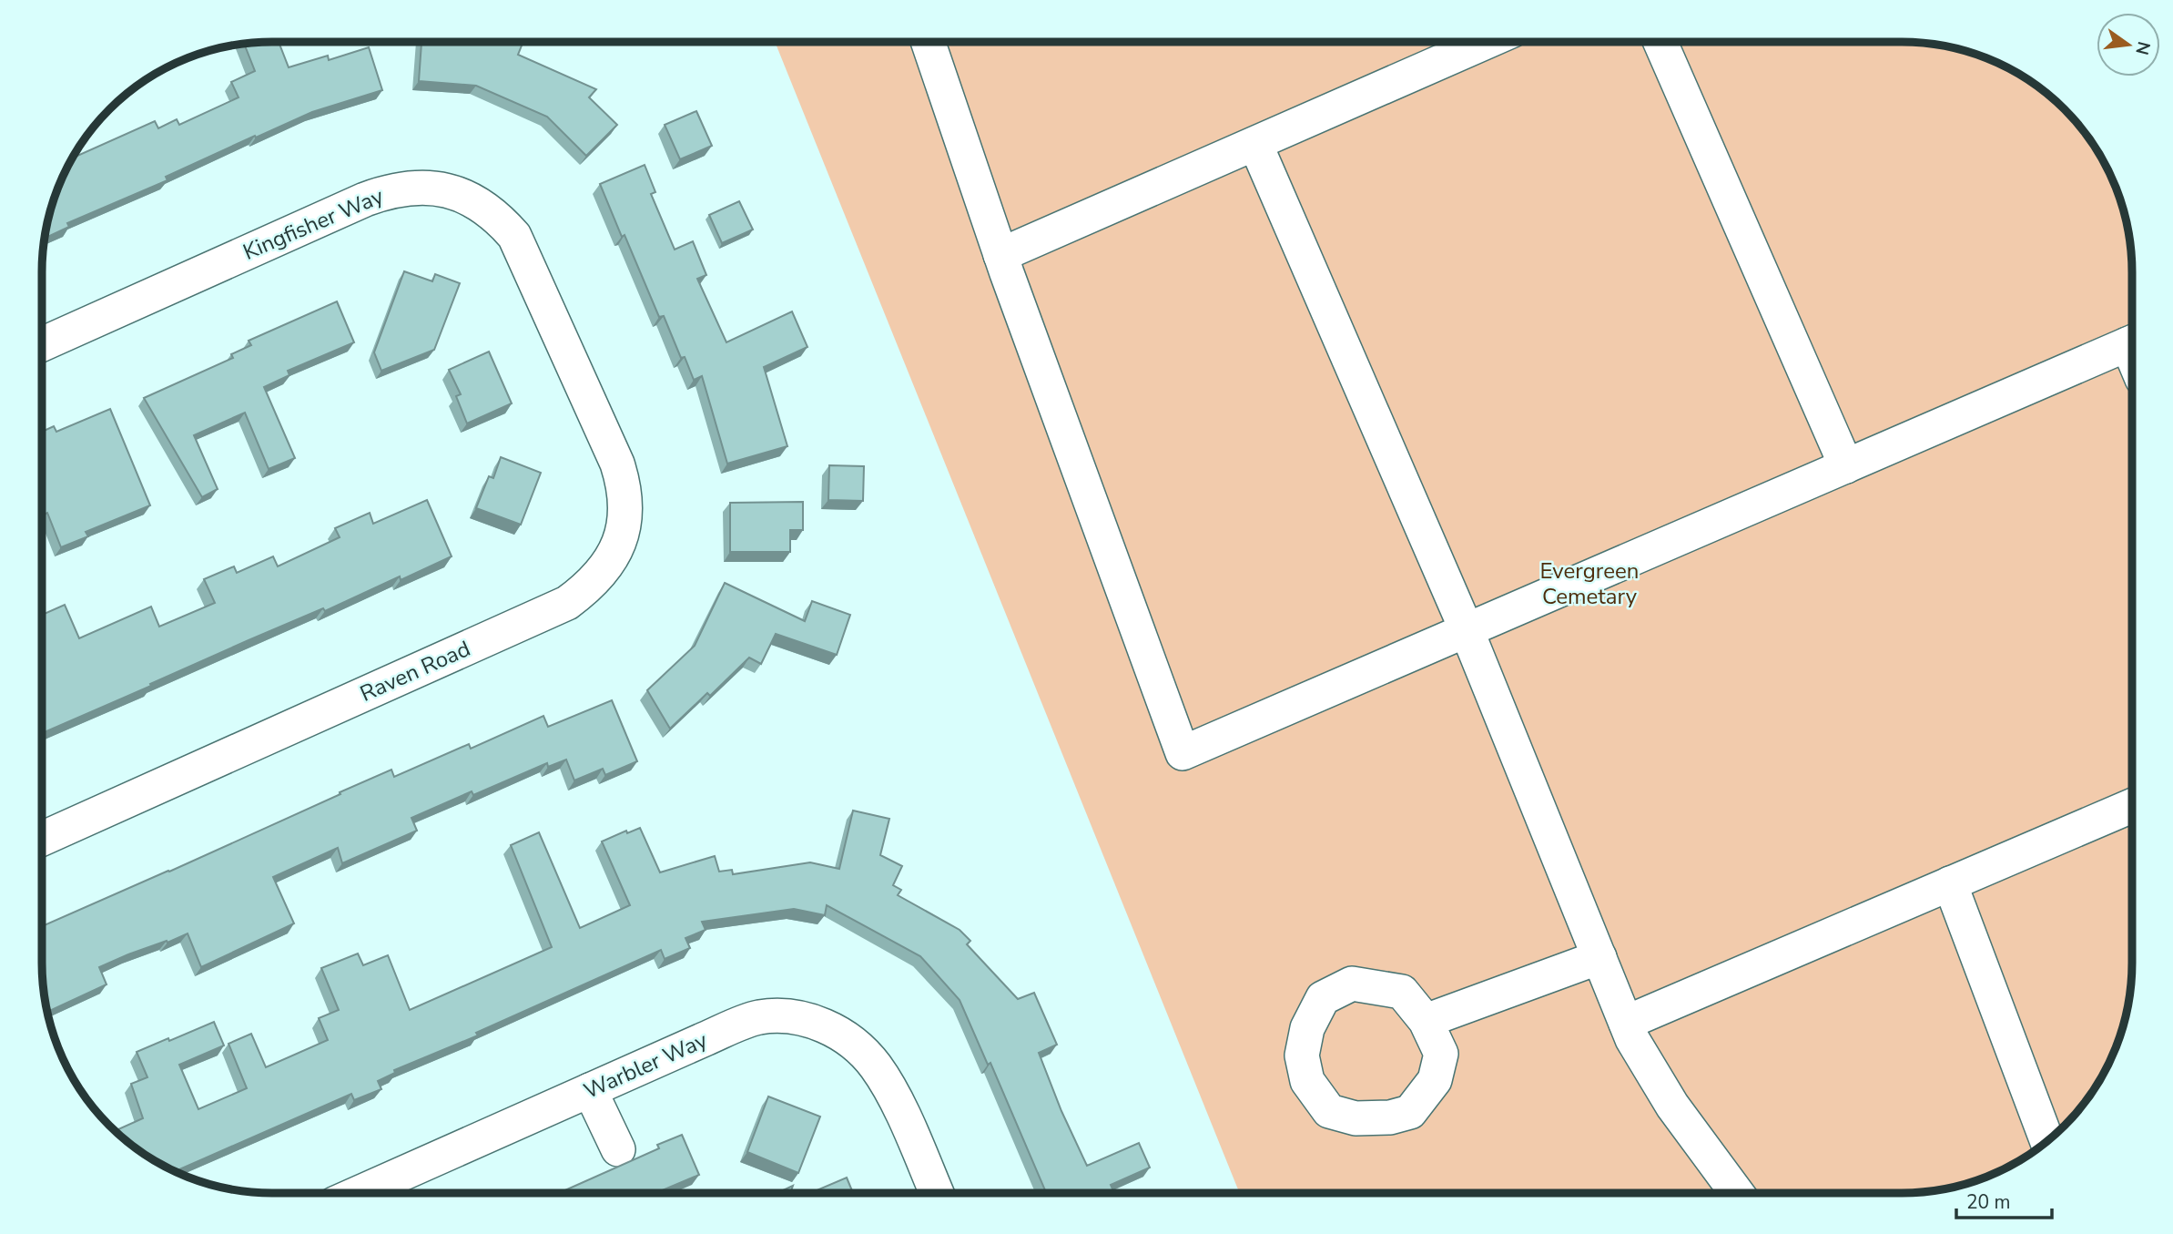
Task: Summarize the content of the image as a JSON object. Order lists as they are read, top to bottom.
{
  "streets": {
    "street": ["Kingfisher Way", "Raven Road", "Warbler Way"]
  },
  "crossings": [
    ["Kingfisher Way", "Raven Road"]
  ],
  "parks": ["Evergreen Cemetary"],
  "scale_bar": "20 m",
  "north": "right"
}
